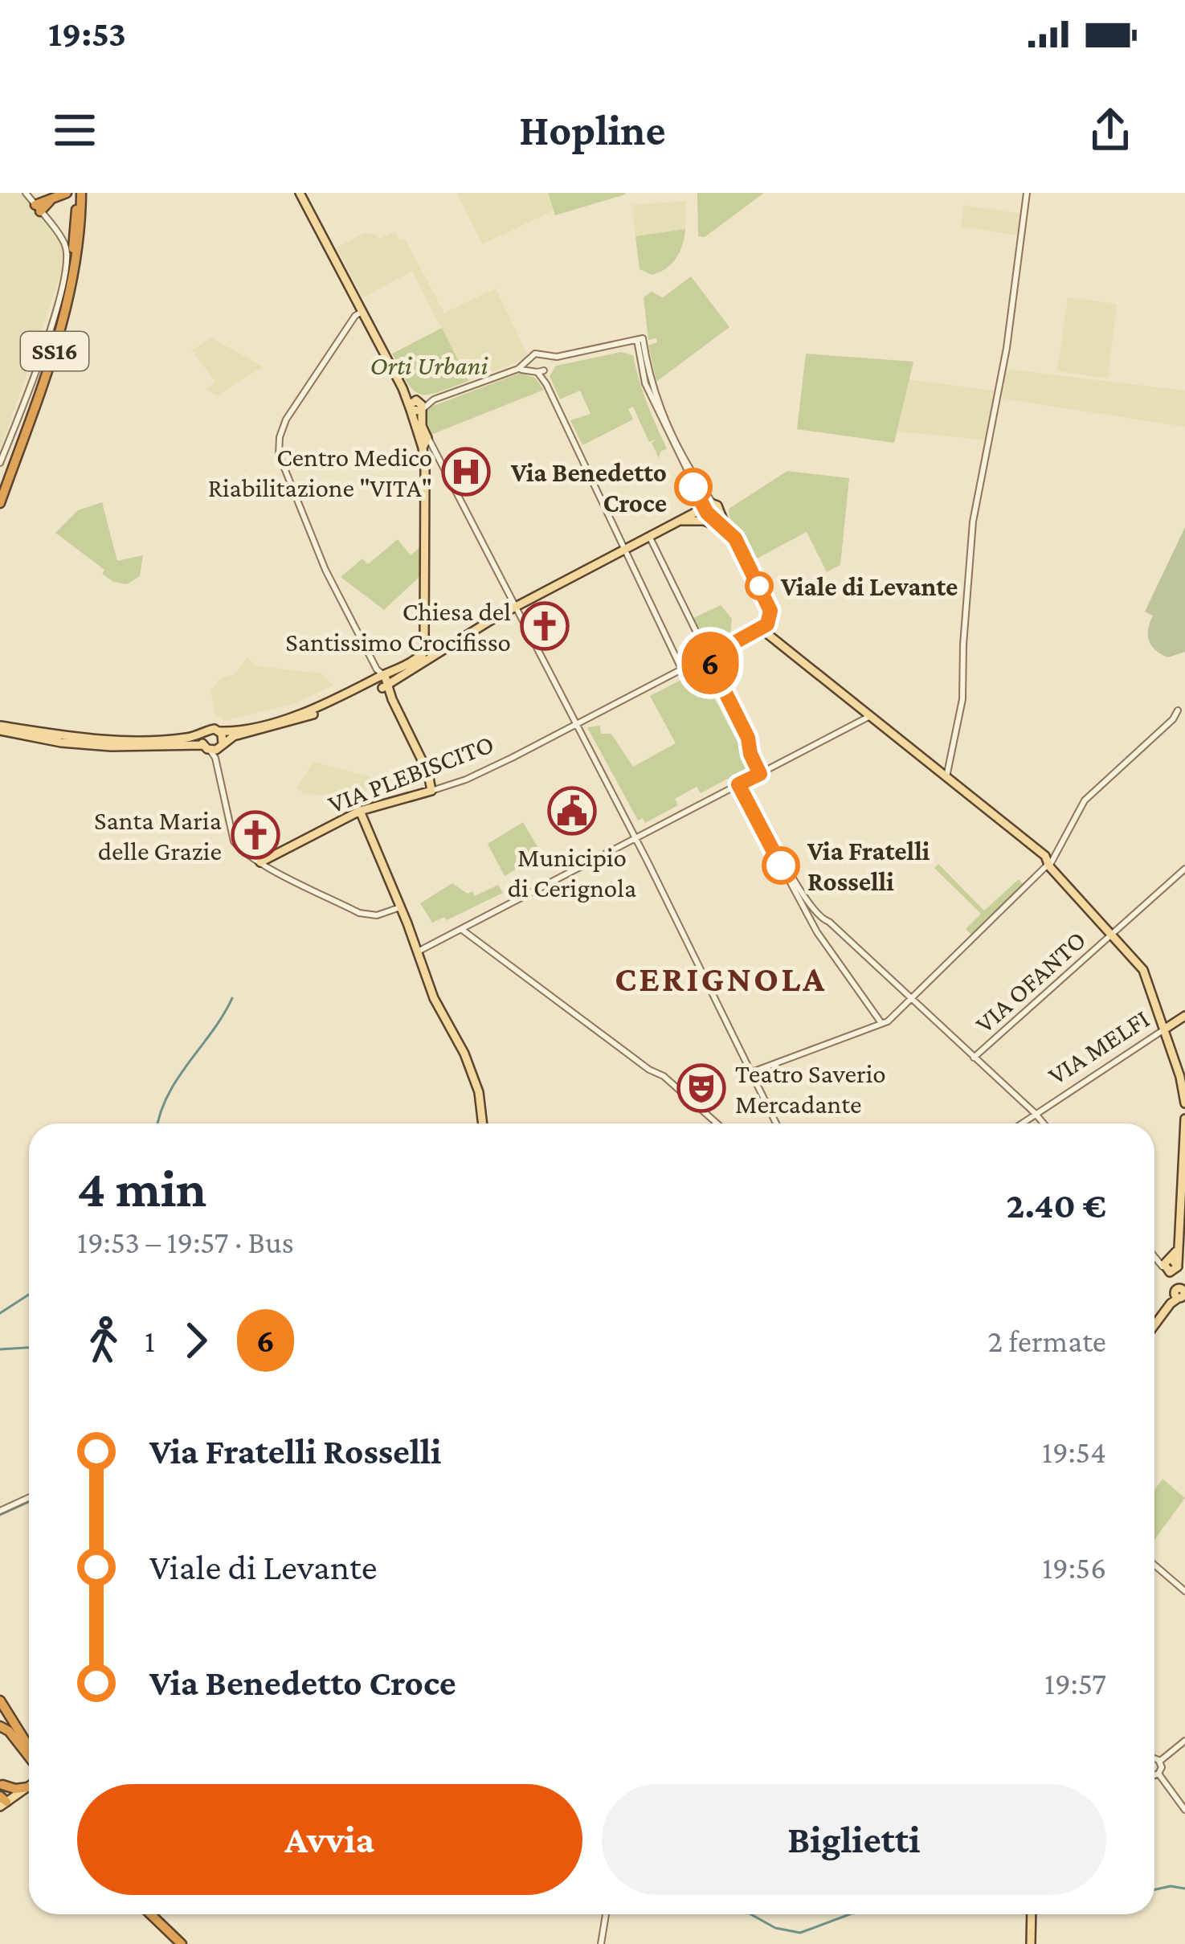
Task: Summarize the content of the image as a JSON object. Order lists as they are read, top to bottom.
{
  "streets": {
    "highway": ["SS16"],
    "main road": ["VIA PLEBISCITO", "VIA MELFI"],
    "street": ["VIA OFANTO"]
  },
  "districts": ["CERIGNOLA"],
  "parks": ["Orti Urbani"],
  "places": {
    "hospital": ["Centro Medico Riabilitazione \"VITA\""],
    "other": ["Via Benedetto Croce", "Viale di Levante", "Via Fratelli Rosselli"],
    "church": ["Chiesa del Santissimo Crocifisso", "Santa Maria delle Grazie"],
    "public building": ["Municipio di Cerignola"],
    "theatre": ["Teatro Saverio Mercadante"]
  },
  "lines": ["bus line 6"],
  "page": {
    "status": "19:53",
    "header": "Hopline",
    "on_map": "6",
    "heading": ["4 min", "19:53 – 19:57 · Bus", "2.40 €"],
    "legs": ["1", "6", "2 fermate"],
    "list": [
      {
        "name": "Via Fratelli Rosselli",
        "value": "19:54"
      },
      {
        "name": "Viale di Levante",
        "value": "19:56"
      },
      {
        "name": "Via Benedetto Croce",
        "value": "19:57"
      }
    ],
    "buttons": ["Avvia", "Biglietti"]
  }
}
